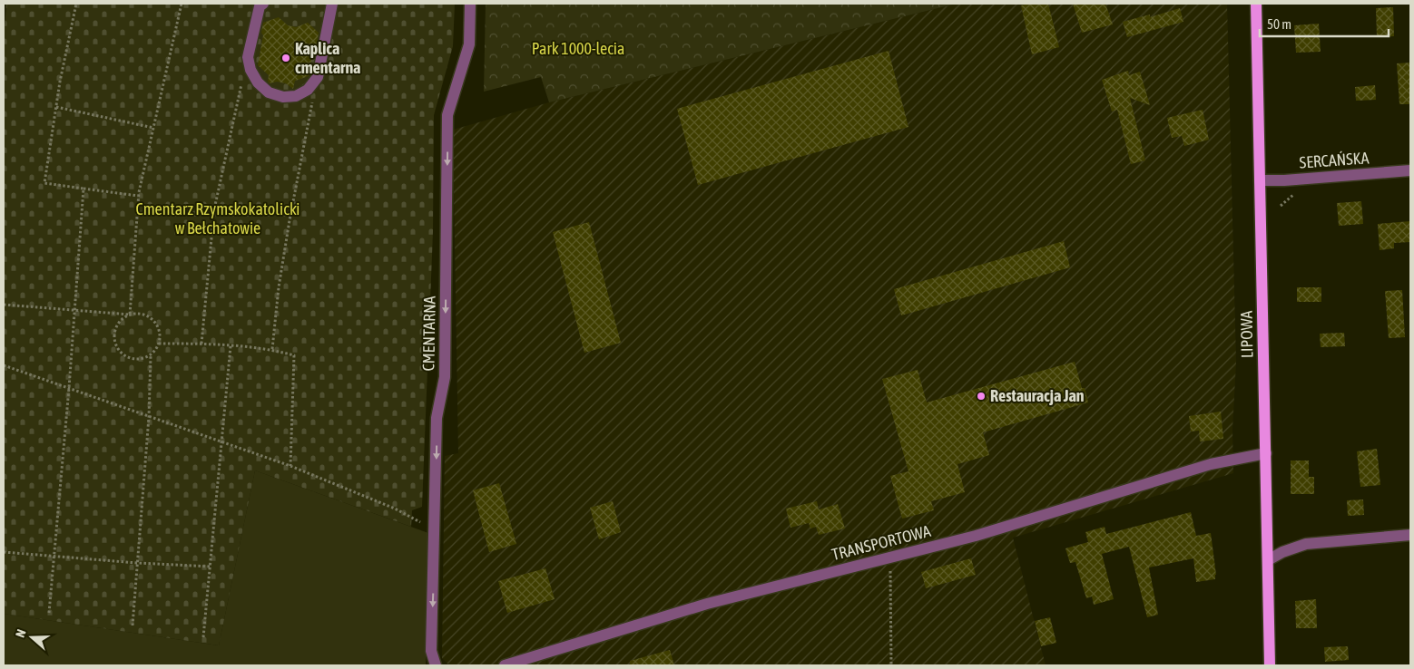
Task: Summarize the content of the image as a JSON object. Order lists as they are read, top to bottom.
{
  "streets": {
    "main road": ["LIPOWA"],
    "street": ["SERCAŃSKA", "CMENTARNA", "TRANSPORTOWA"]
  },
  "crossings": [
    ["SERCAŃSKA", "LIPOWA"],
    ["LIPOWA", "TRANSPORTOWA"]
  ],
  "one_way": ["CMENTARNA"],
  "parks": ["Park 1000-lecia", "Cmentarz Rzymskokatolicki w Bełchatowie"],
  "places": ["Kaplica cmentarna", "Restauracja Jan"],
  "scale_bar": "50 m",
  "north": "left"
}
